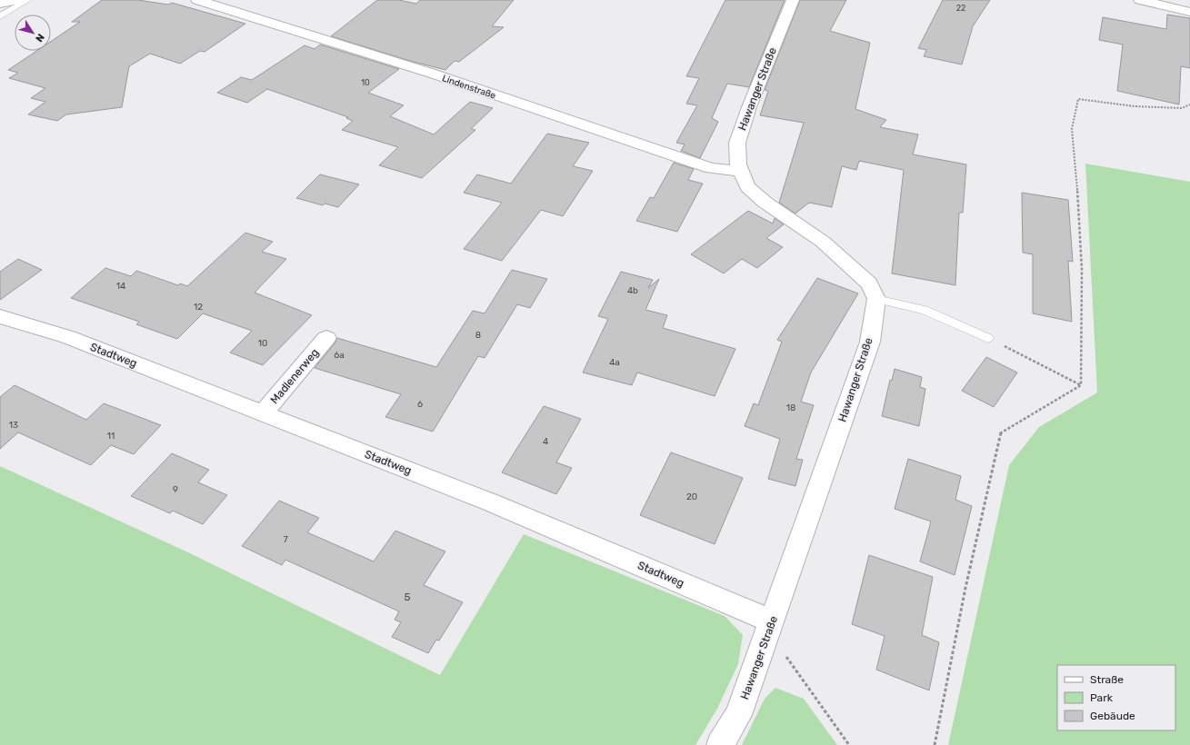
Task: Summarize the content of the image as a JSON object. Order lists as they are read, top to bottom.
{
  "streets": {
    "street": [
      "Lindenstraße",
      "Hawanger Straße",
      "Stadtweg",
      "Madlenerweg"
    ]
  },
  "crossings": [
    ["Lindenstraße", "Hawanger Straße"],
    ["Hawanger Straße", "Stadtweg"],
    ["Stadtweg", "Madlenerweg"]
  ],
  "house_numbers": [
    "22",
    "10",
    "14",
    "4b",
    "12",
    "8",
    "10",
    "6a",
    "4a",
    "6",
    "18",
    "13",
    "11",
    "4",
    "9",
    "20",
    "7",
    "5"
  ],
  "legend": ["Straße", "Park", "Gebäude"],
  "north": "bottom right"
}
